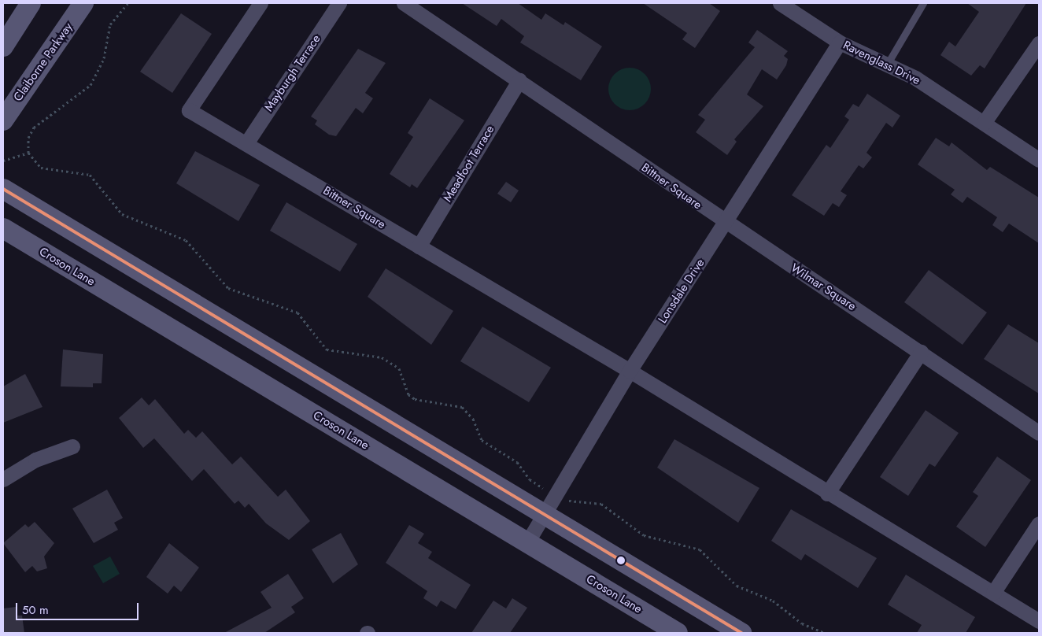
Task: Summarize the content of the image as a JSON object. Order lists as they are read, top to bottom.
{
  "streets": {
    "main road": ["Claiborne Parkway", "Croson Lane"],
    "street": [
      "Ravenglass Drive",
      "Mayburgh Terrace",
      "Meadfoot Terrace",
      "Bittner Square",
      "Wilmar Square",
      "Lonsdale Drive"
    ]
  },
  "crossings": [
    ["Ravenglass Drive", "Lonsdale Drive"],
    ["Mayburgh Terrace", "Bittner Square"],
    ["Meadfoot Terrace", "Bittner Square"],
    ["Bittner Square", "Wilmar Square"],
    ["Bittner Square", "Lonsdale Drive"],
    ["Croson Lane", "Lonsdale Drive"],
    ["Wilmar Square", "Lonsdale Drive"]
  ],
  "scale_bar": "50 m"
}
